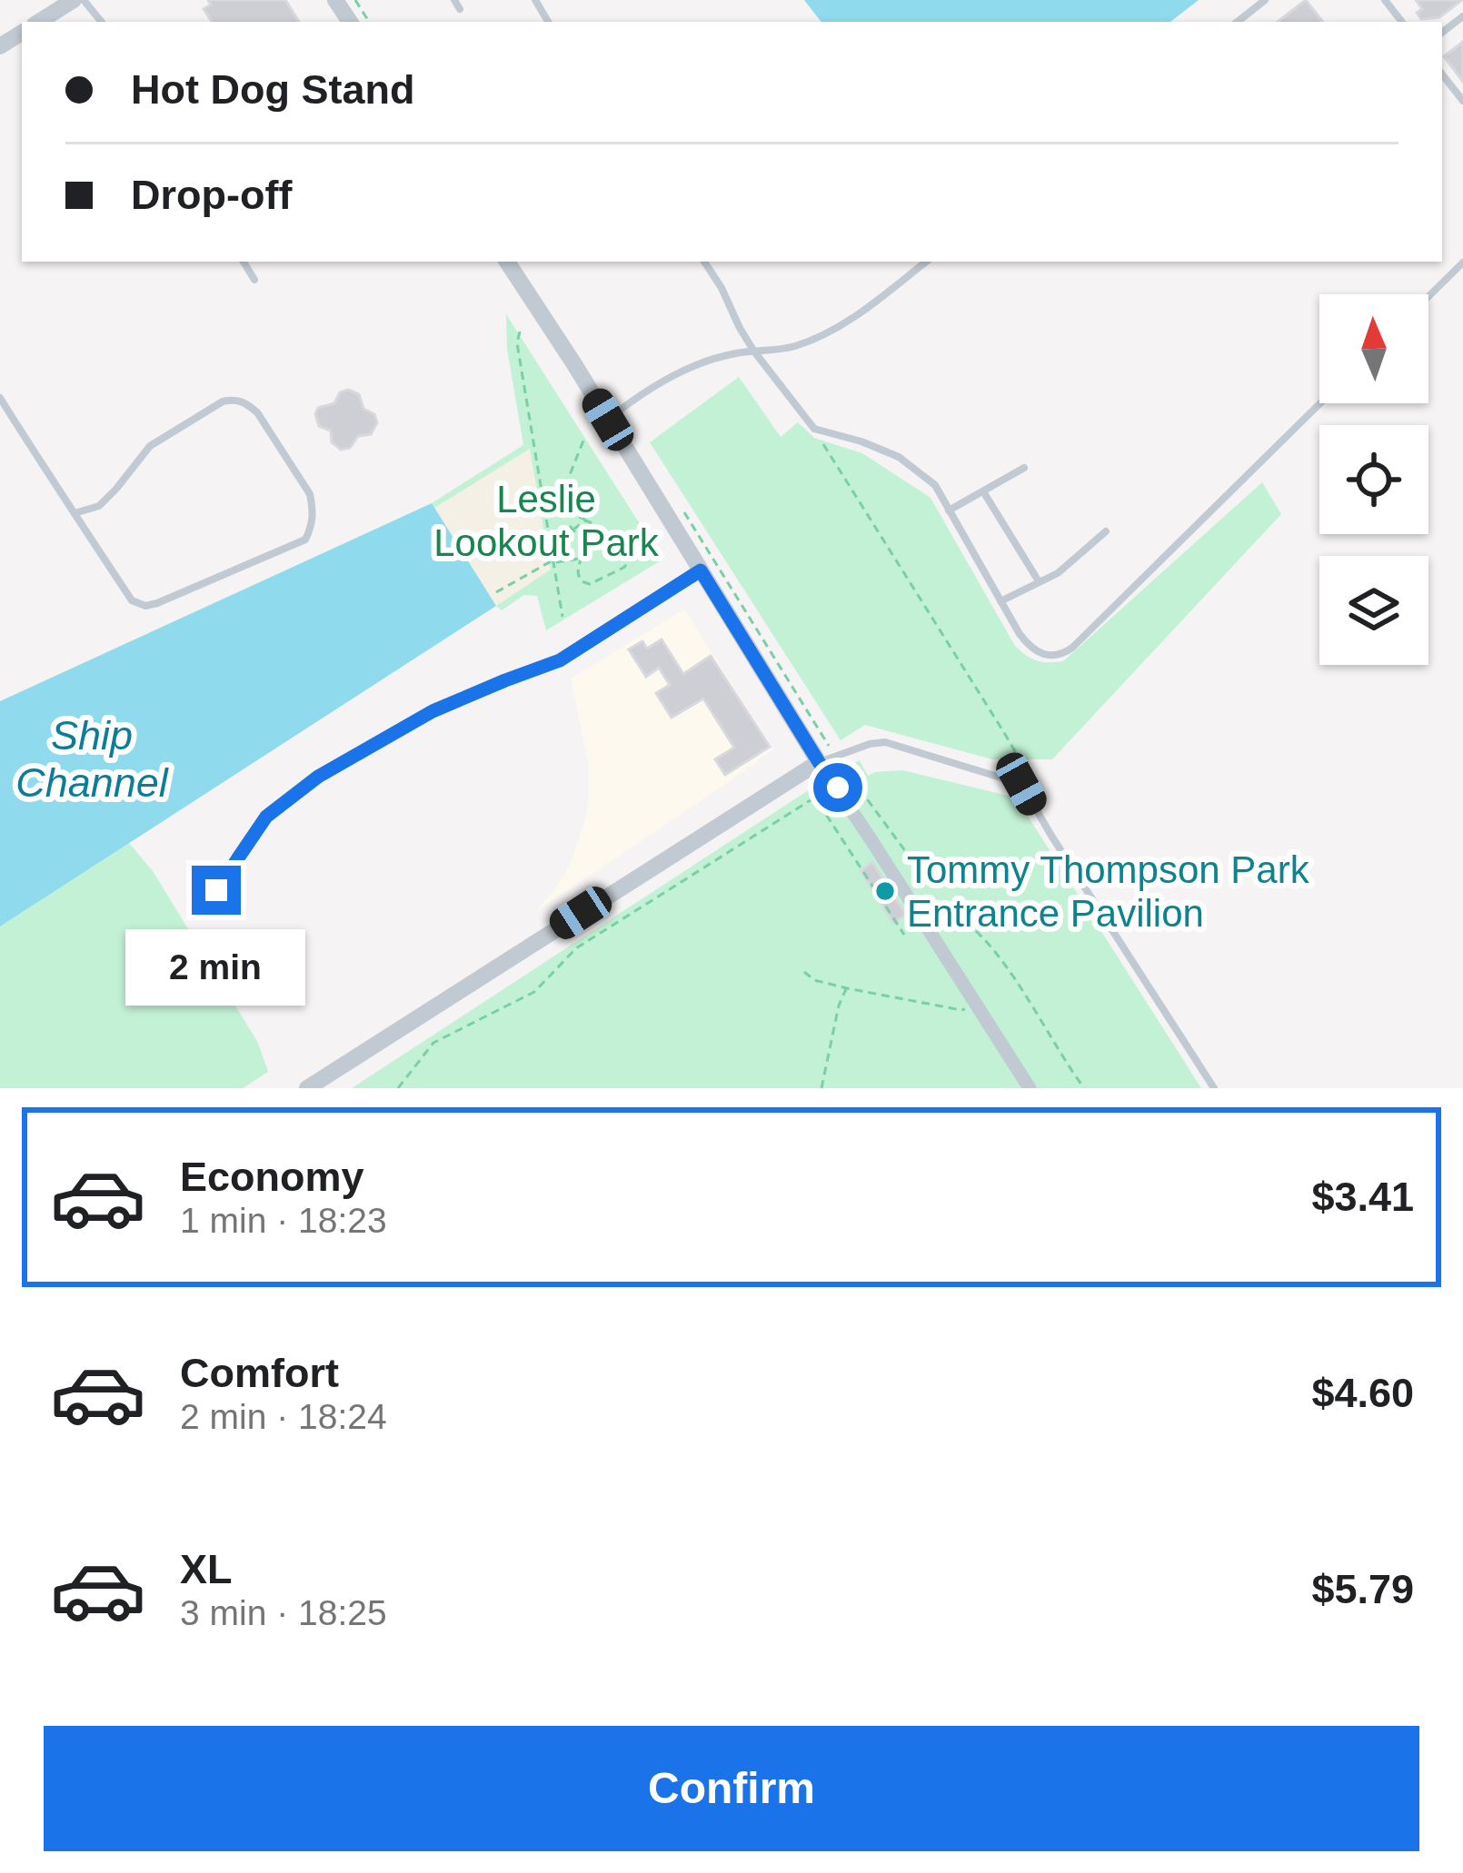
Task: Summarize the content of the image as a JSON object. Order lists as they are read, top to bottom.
{
  "water": ["Ship Channel"],
  "parks": ["Leslie Lookout Park"],
  "places": ["Tommy Thompson Park Entrance Pavilion"],
  "north": "top",
  "page": {
    "banner": ["Hot Dog Stand", "Drop-off"],
    "bubble": "2 min",
    "list": [
      {
        "name": "Economy",
        "note": "1 min · 18:23",
        "value": "$3.41"
      },
      {
        "name": "Comfort",
        "note": "2 min · 18:24",
        "value": "$4.60"
      },
      {
        "name": "XL",
        "note": "3 min · 18:25",
        "value": "$5.79"
      }
    ],
    "buttons": "Confirm"
  }
}
